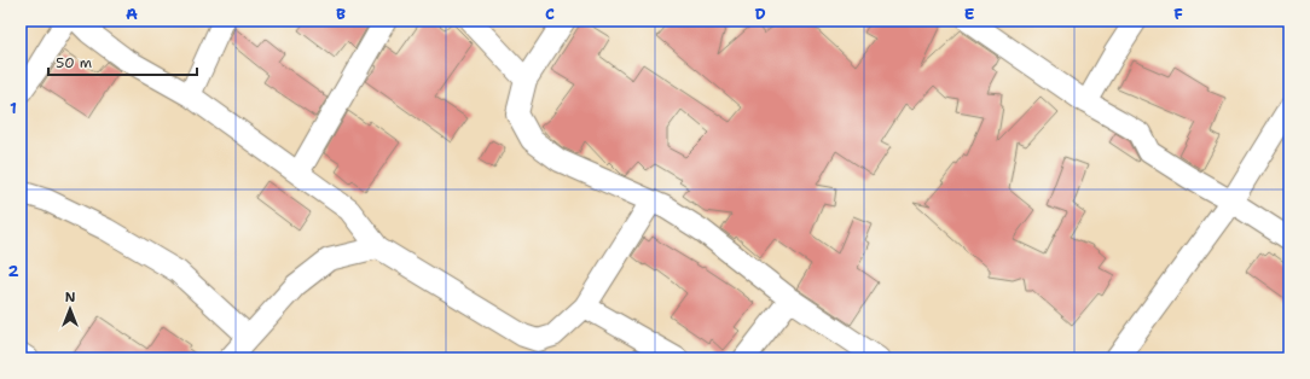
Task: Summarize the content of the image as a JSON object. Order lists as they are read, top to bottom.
{
  "scale_bar": "50 m",
  "north": "top",
  "grid": {
    "columns": [
      "A",
      "B",
      "C",
      "D",
      "E",
      "F"
    ],
    "rows": ["1", "2"]
  }
}
